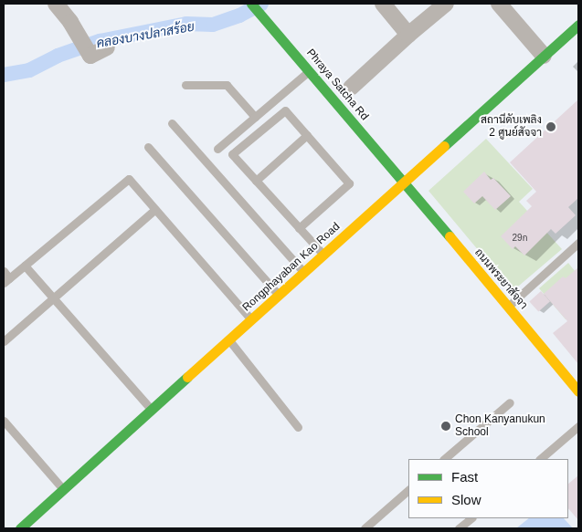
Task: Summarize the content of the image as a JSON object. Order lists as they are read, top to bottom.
{
  "streets": {
    "street": ["Phraya Satcha Rd", "Rongphayaban Kao Road", "ถนนพระยาสัจจา"]
  },
  "crossings": [
    ["Phraya Satcha Rd", "Rongphayaban Kao Road"],
    ["Phraya Satcha Rd", "ถนนพระยาสัจจา"],
    ["Rongphayaban Kao Road", "ถนนพระยาสัจจา"]
  ],
  "water": ["คลองบางปลาสร้อย"],
  "places": ["สถานีดับเพลิง 2 ศูนย์สัจจา", "Chon Kanyanukun School"],
  "house_numbers": ["29ก"],
  "legend": ["Fast", "Slow"]
}
